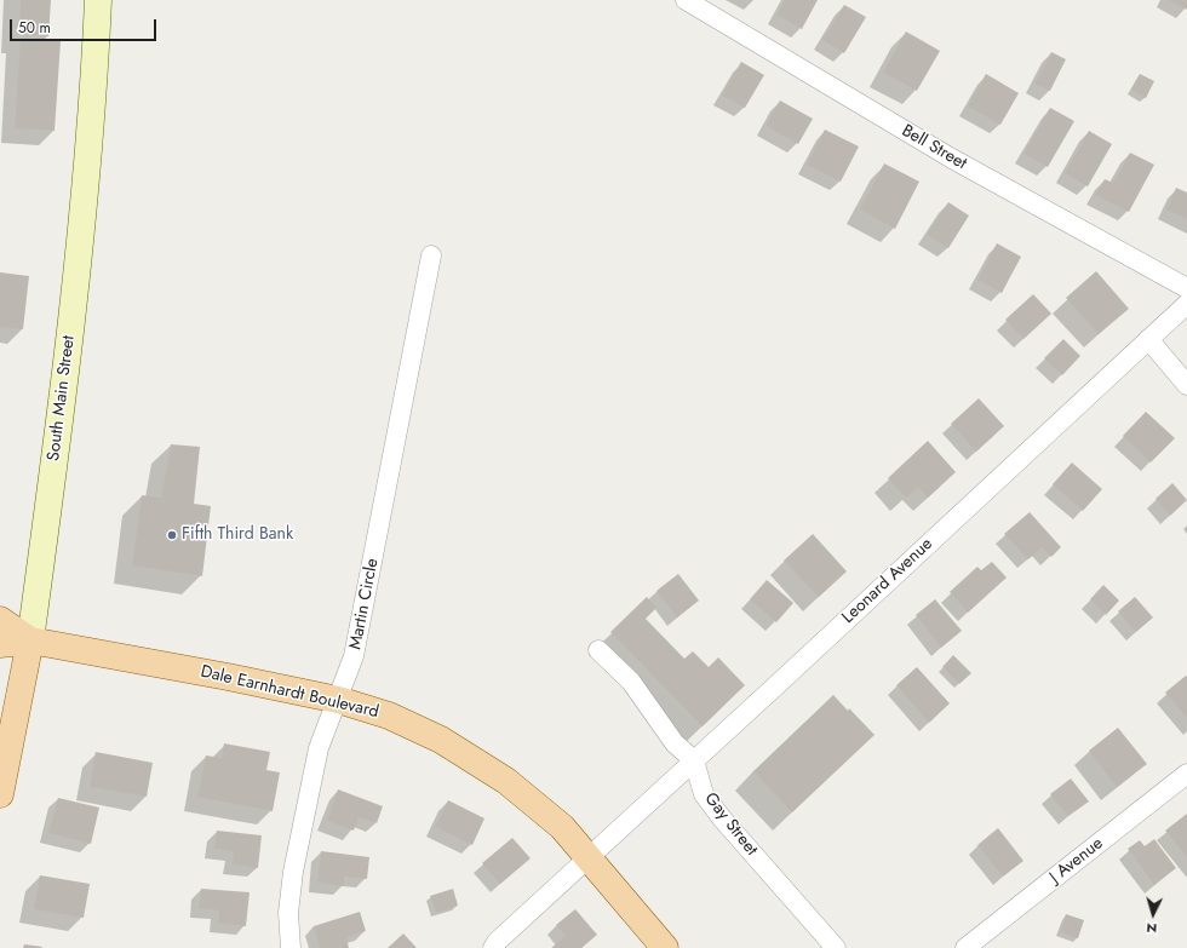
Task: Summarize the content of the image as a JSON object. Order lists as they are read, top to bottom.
{
  "streets": {
    "main road": ["South Main Street", "Dale Earnhardt Boulevard"],
    "street": [
      "Bell Street",
      "Leonard Avenue",
      "Martin Circle",
      "Gay Street",
      "J Avenue"
    ]
  },
  "crossings": [
    ["South Main Street", "Dale Earnhardt Boulevard"],
    ["Leonard Avenue", "Dale Earnhardt Boulevard"],
    ["Leonard Avenue", "Gay Street"],
    ["Martin Circle", "Dale Earnhardt Boulevard"]
  ],
  "places": ["Fifth Third Bank"],
  "scale_bar": "50 m",
  "north": "bottom"
}
